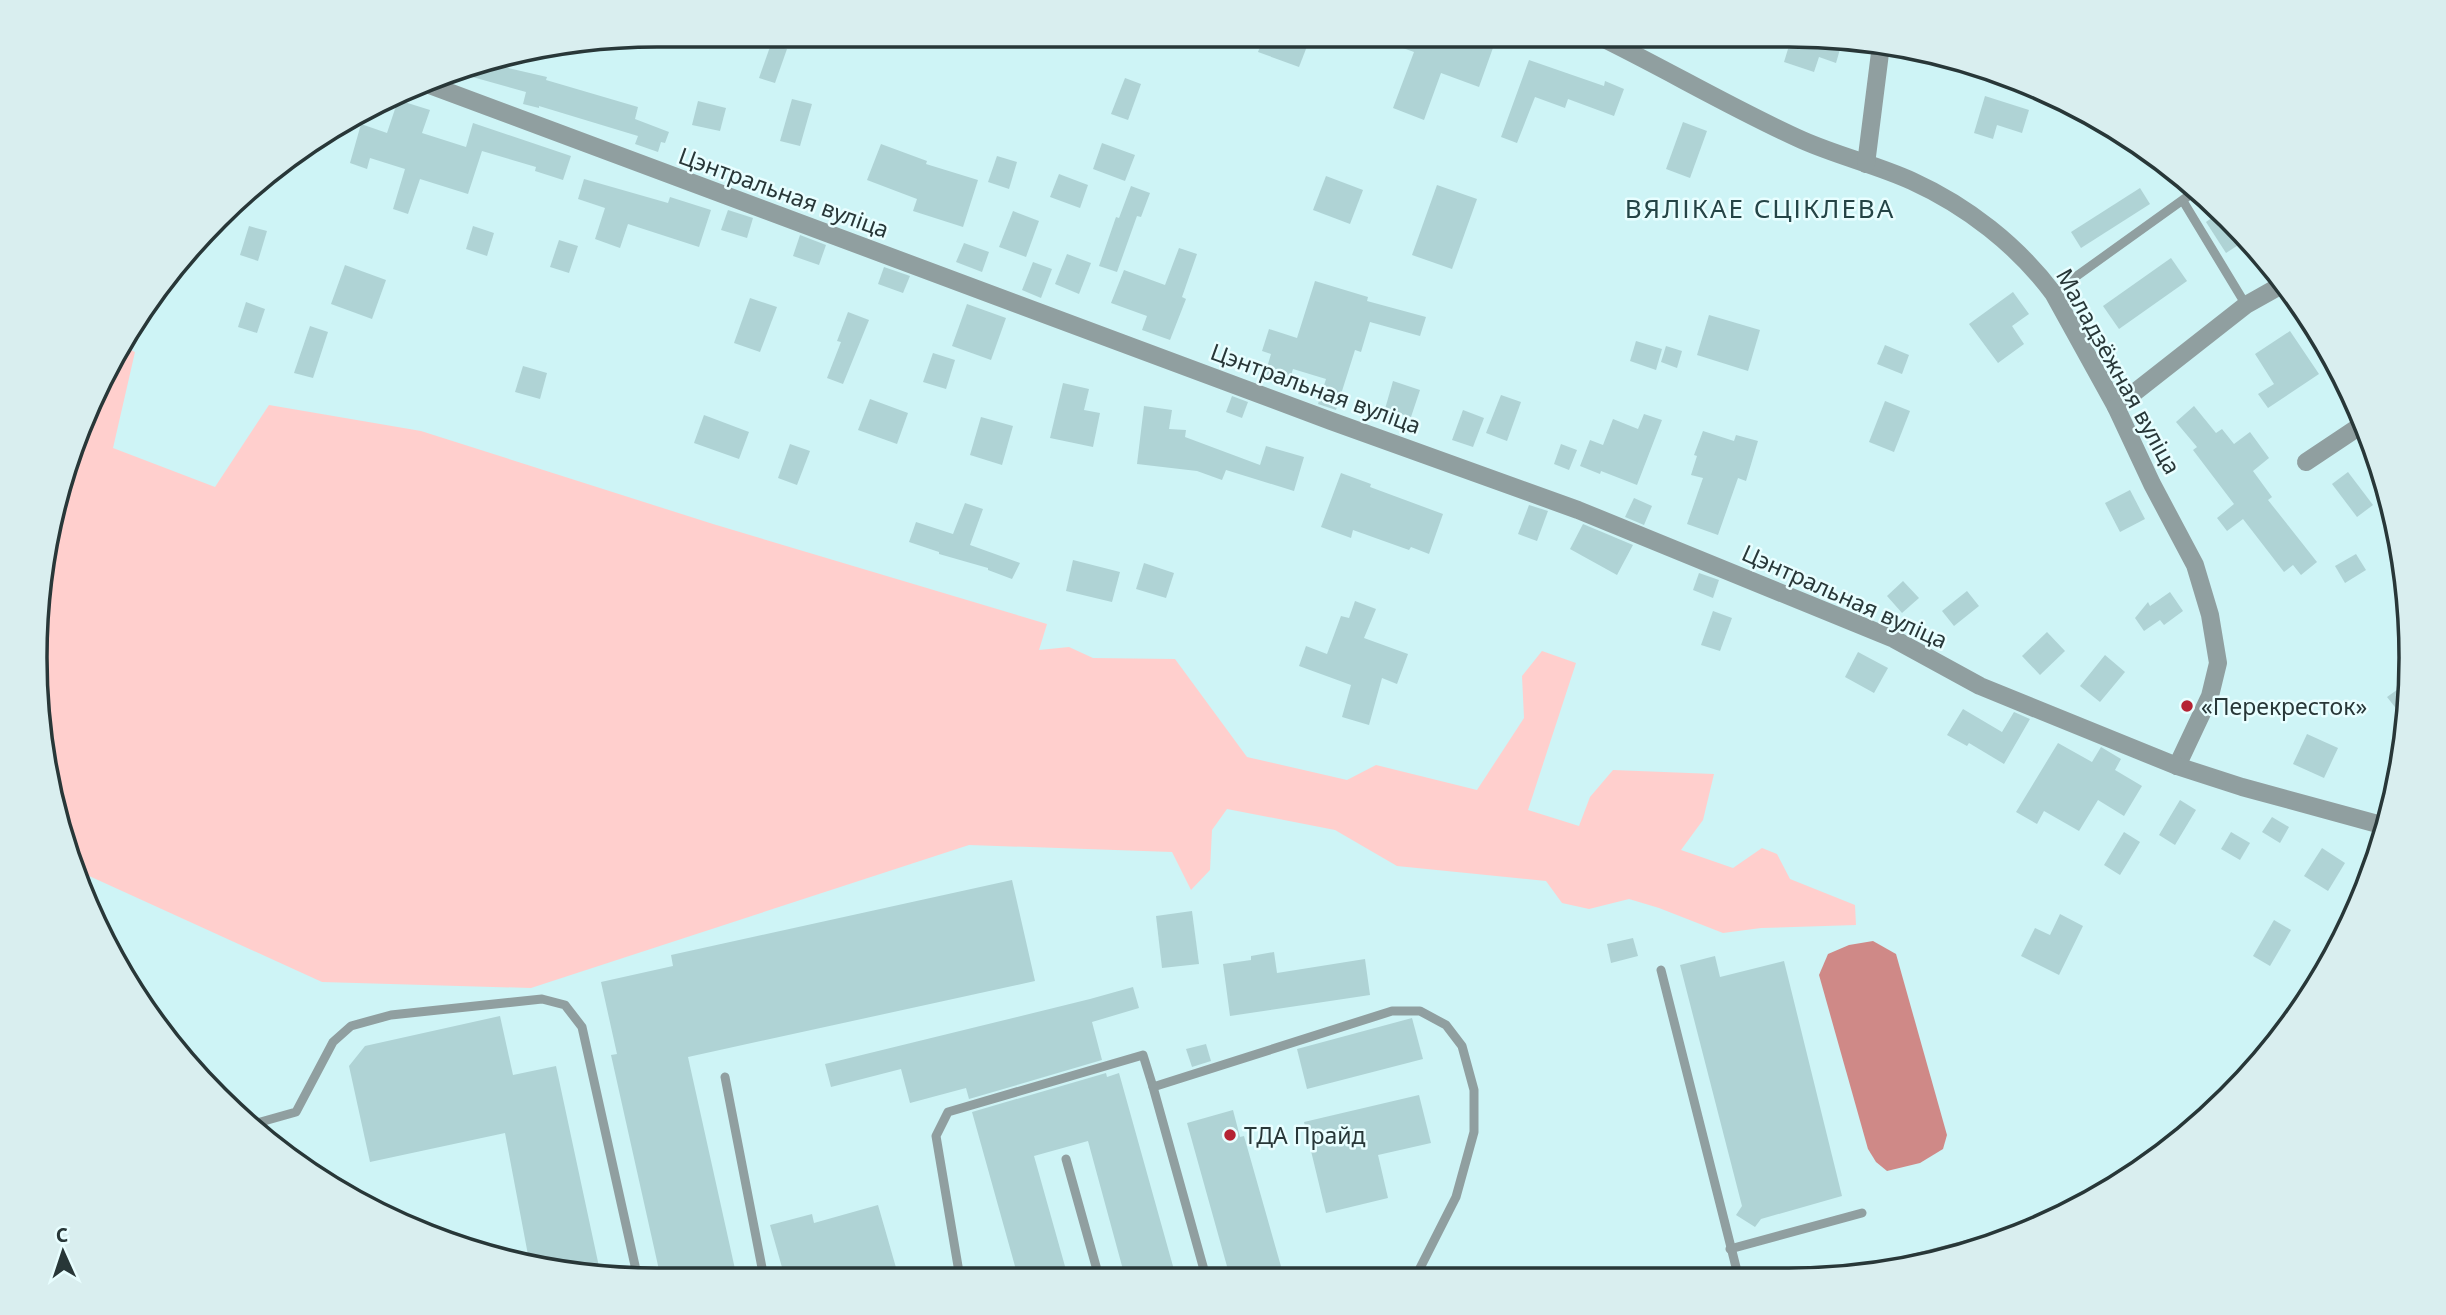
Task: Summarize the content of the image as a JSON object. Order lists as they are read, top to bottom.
{
  "streets": {
    "street": ["Цэнтральная вуліца", "Маладзёжная вуліца"]
  },
  "crossings": [
    ["Цэнтральная вуліца", "Маладзёжная вуліца"]
  ],
  "districts": ["ВЯЛІКАЕ СЦІКЛЕВА"],
  "places": ["«Перекресток»", "ТДА Прайд"],
  "north": "top"
}
